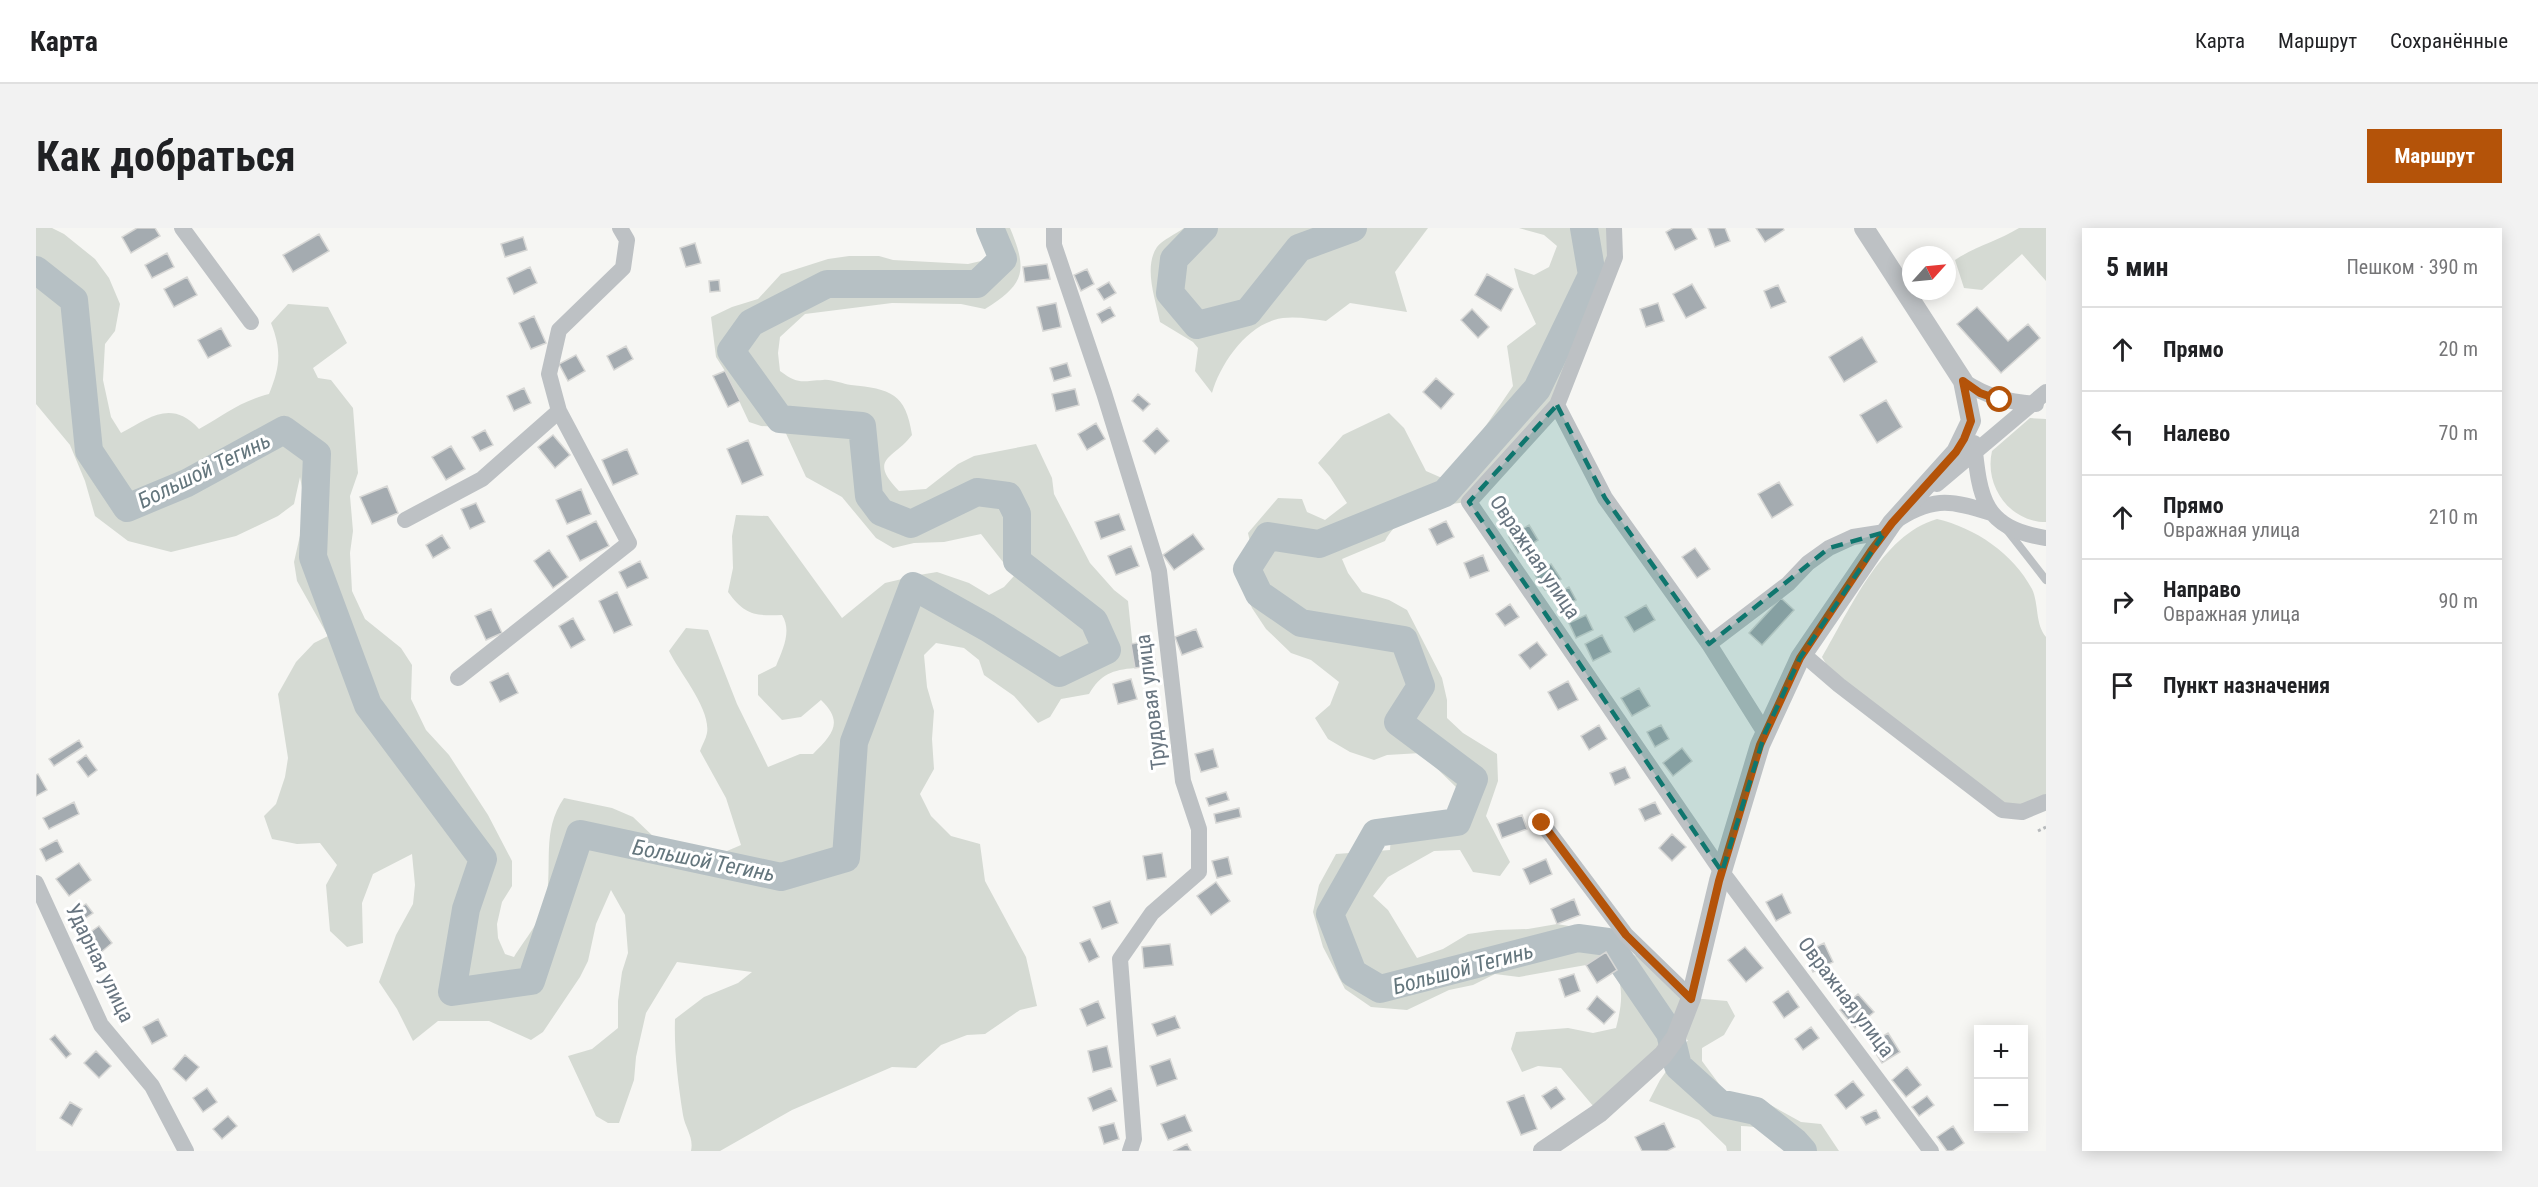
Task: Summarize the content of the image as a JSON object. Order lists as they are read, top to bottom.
{
  "streets": {
    "street": ["Овражная улица", "Трудовая улица", "Ударная улица"]
  },
  "water": ["Большой Тегинь"],
  "north": "top right",
  "page": {
    "header": "Карта",
    "nav": ["Карта", "Маршрут", "Сохранённые"],
    "buttons": "Маршрут",
    "title": "Как добраться",
    "heading": ["5 мин", "Пешком · 390 m"],
    "list": [
      ["Прямо", "20 m"],
      ["Налево", "70 m"],
      ["Прямо", "Овражная улица", "210 m"],
      ["Направо", "Овражная улица", "90 m"],
      "Пункт назначения"
    ],
    "map_buttons": ["+", "−"]
  }
}
